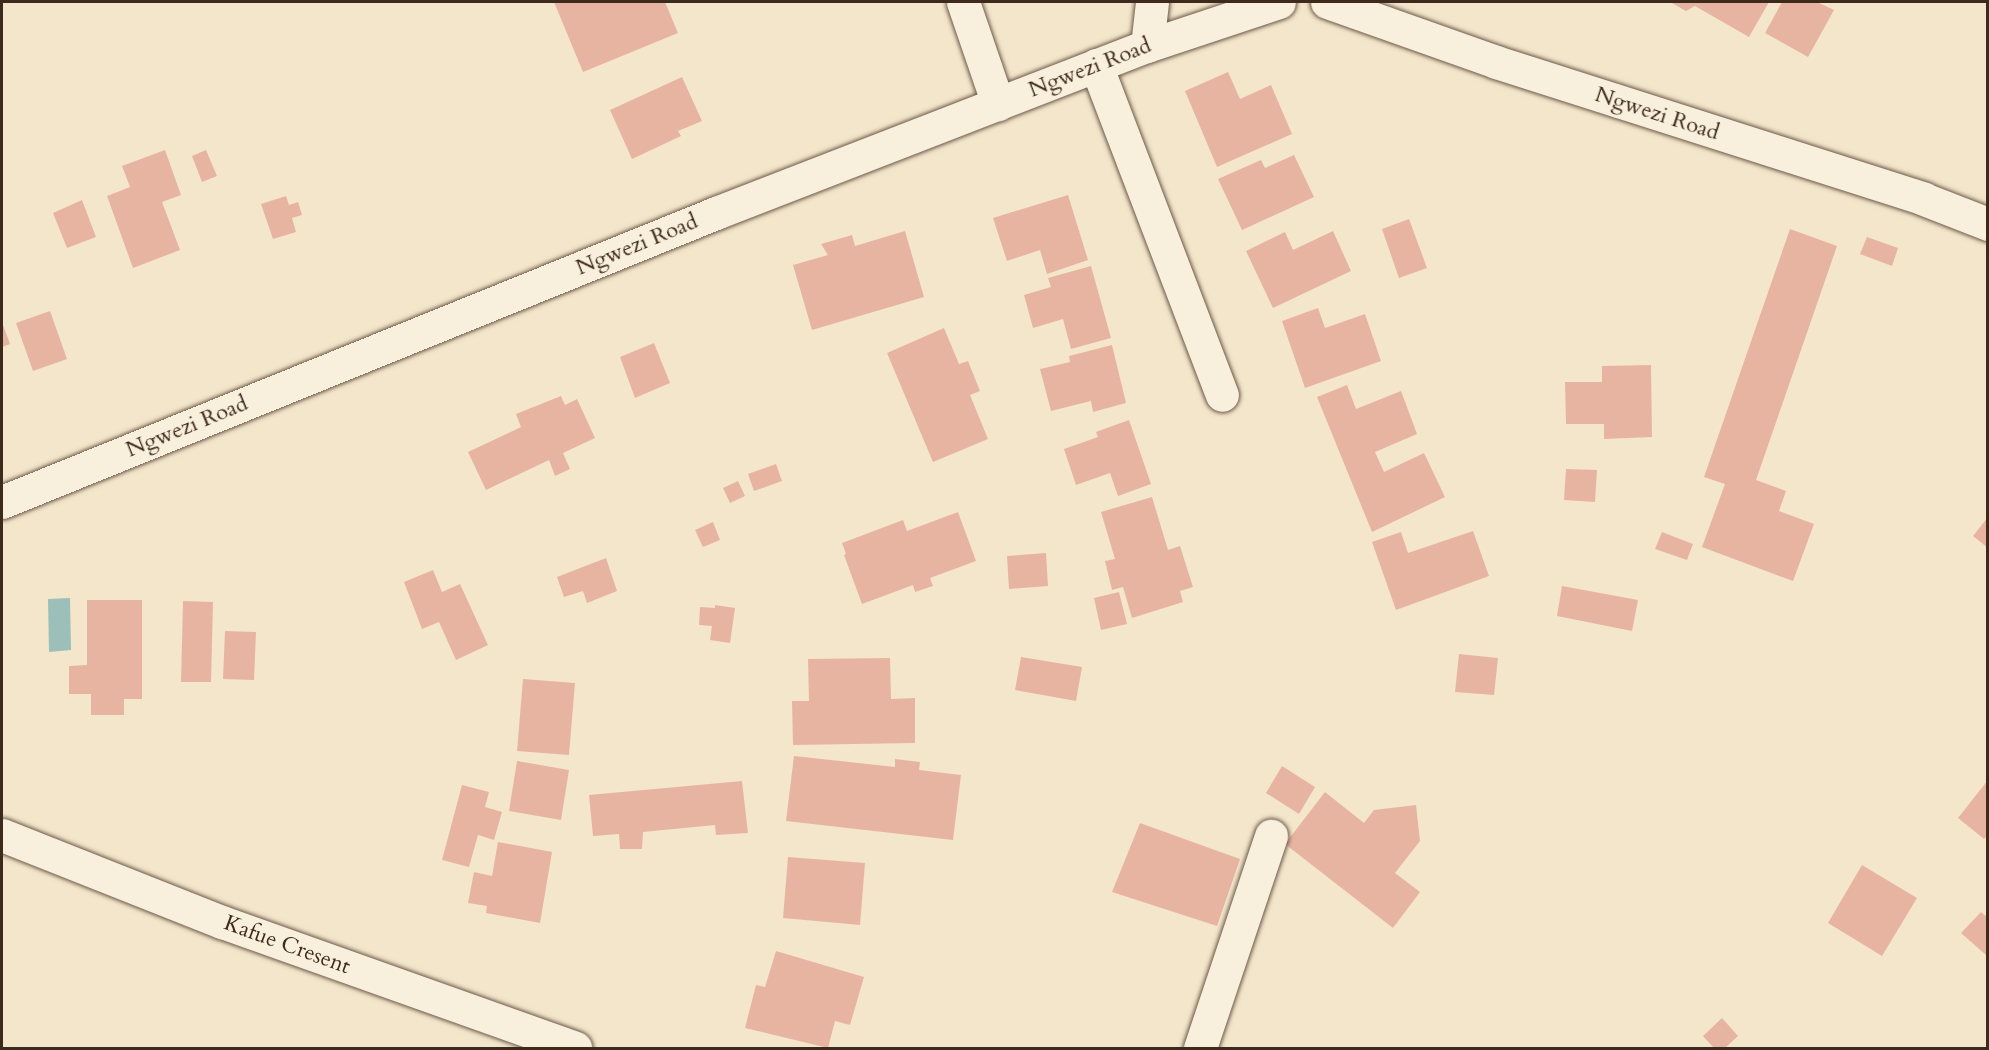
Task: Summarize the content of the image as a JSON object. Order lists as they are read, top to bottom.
{
  "streets": {
    "street": ["Ngwezi Road", "Kafue Cresent"]
  }
}
